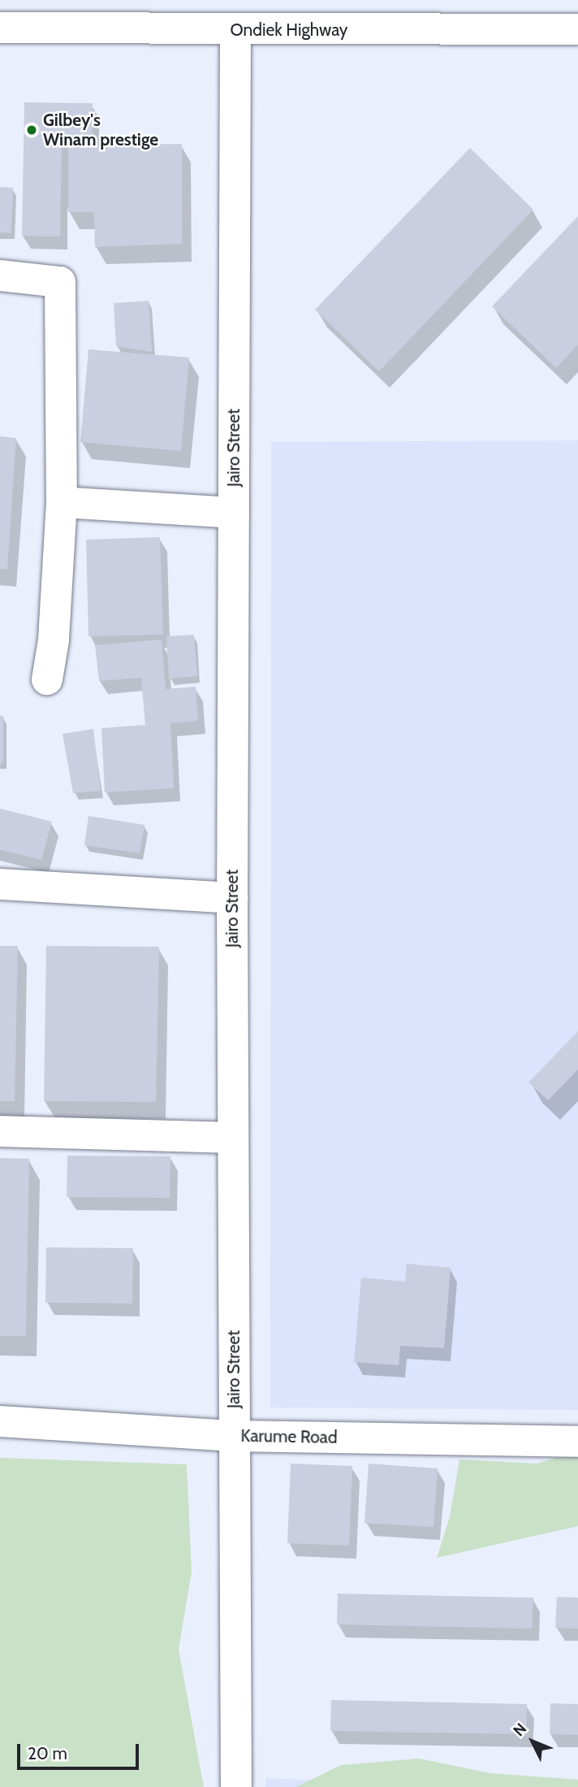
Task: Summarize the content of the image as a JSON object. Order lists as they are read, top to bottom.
{
  "streets": {
    "street": ["Ondiek Highway", "Jairo Street", "Karume Road"]
  },
  "crossings": [
    ["Ondiek Highway", "Jairo Street"],
    ["Jairo Street", "Karume Road"]
  ],
  "places": ["Gilbey's Winam prestige"],
  "scale_bar": "20 m",
  "north": "top left"
}
